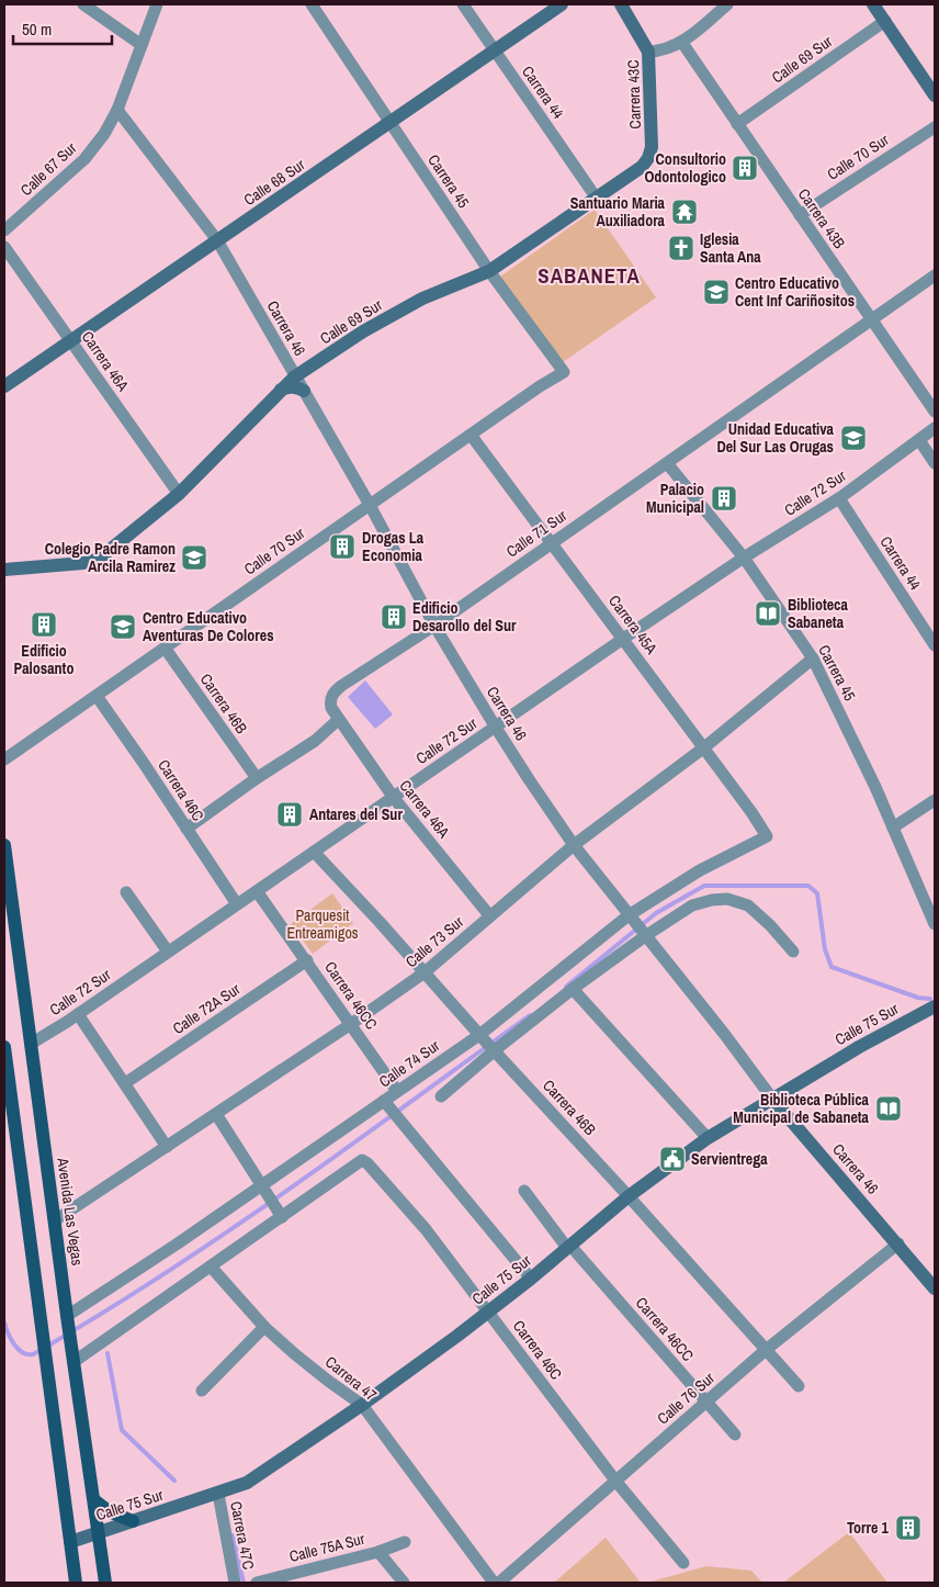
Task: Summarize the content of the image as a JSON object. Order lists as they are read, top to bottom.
{
  "streets": {
    "main road": ["Avenida Las Vegas"],
    "street": [
      "Calle 69 Sur",
      "Carrera 44",
      "Carrera 43C",
      "Calle 70 Sur",
      "Calle 67 Sur",
      "Carrera 45",
      "Calle 68 Sur",
      "Carrera 43B",
      "Carrera 46",
      "Carrera 46A",
      "Calle 72 Sur",
      "Calle 71 Sur",
      "Carrera 45A",
      "Carrera 46B",
      "Carrera 46C",
      "Calle 73 Sur",
      "Carrera 46CC",
      "Calle 72A Sur",
      "Calle 75 Sur",
      "Calle 74 Sur",
      "Carrera 47",
      "Calle 76 Sur",
      "Carrera 47C",
      "Calle 75A Sur"
    ]
  },
  "crossings": [
    ["Calle 69 Sur", "Carrera 44"],
    ["Calle 69 Sur", "Carrera 43C"],
    ["Calle 69 Sur", "Carrera 45"],
    ["Calle 69 Sur", "Carrera 43B"],
    ["Calle 69 Sur", "Carrera 46"],
    ["Calle 69 Sur", "Carrera 46A"],
    ["Carrera 44", "Calle 68 Sur"],
    ["Carrera 44", "Calle 72 Sur"],
    ["Calle 70 Sur", "Carrera 45"],
    ["Calle 70 Sur", "Carrera 43B"],
    ["Calle 70 Sur", "Carrera 46"],
    ["Calle 70 Sur", "Carrera 45A"],
    ["Calle 70 Sur", "Carrera 46B"],
    ["Calle 70 Sur", "Carrera 46C"],
    ["Calle 67 Sur", "Carrera 46"],
    ["Carrera 45", "Calle 68 Sur"],
    ["Carrera 45", "Calle 72 Sur"],
    ["Carrera 45", "Calle 71 Sur"],
    ["Carrera 45", "Calle 73 Sur"],
    ["Calle 68 Sur", "Carrera 46"],
    ["Calle 68 Sur", "Carrera 46A"],
    ["Carrera 43B", "Calle 71 Sur"],
    ["Carrera 46", "Calle 72 Sur"],
    ["Carrera 46", "Calle 71 Sur"],
    ["Carrera 46", "Calle 73 Sur"],
    ["Carrera 46", "Calle 75 Sur"],
    ["Carrera 46", "Calle 74 Sur"],
    ["Carrera 46", "Calle 76 Sur"],
    ["Carrera 46A", "Calle 72 Sur"],
    ["Carrera 46A", "Calle 71 Sur"],
    ["Carrera 46A", "Calle 73 Sur"],
    ["Calle 72 Sur", "Carrera 45A"],
    ["Calle 72 Sur", "Carrera 46B"],
    ["Calle 72 Sur", "Carrera 46C"],
    ["Calle 72 Sur", "Carrera 46CC"],
    ["Calle 72 Sur", "Avenida Las Vegas"],
    ["Calle 71 Sur", "Carrera 45A"],
    ["Carrera 45A", "Calle 73 Sur"],
    ["Carrera 45A", "Calle 74 Sur"],
    ["Carrera 46B", "Calle 73 Sur"],
    ["Carrera 46B", "Calle 75 Sur"],
    ["Carrera 46B", "Calle 74 Sur"],
    ["Carrera 46B", "Calle 76 Sur"],
    ["Carrera 46C", "Calle 75 Sur"],
    ["Carrera 46C", "Calle 76 Sur"],
    ["Calle 73 Sur", "Carrera 46CC"],
    ["Calle 73 Sur", "Avenida Las Vegas"],
    ["Carrera 46CC", "Calle 72A Sur"],
    ["Carrera 46CC", "Calle 75 Sur"],
    ["Carrera 46CC", "Calle 74 Sur"],
    ["Carrera 46CC", "Calle 76 Sur"],
    ["Calle 75 Sur", "Avenida Las Vegas"],
    ["Calle 75 Sur", "Carrera 47"],
    ["Calle 75 Sur", "Carrera 47C"],
    ["Calle 74 Sur", "Avenida Las Vegas"]
  ],
  "districts": ["SABANETA"],
  "parks": ["Parquesit Entreamigos"],
  "places": {
    "building": [
      "Consultorio Odontologico",
      "Palacio Municipal",
      "Drogas La Economia",
      "Edificio Desarollo del Sur",
      "Edificio Palosanto",
      "Antares del Sur",
      "Torre 1"
    ],
    "temple": ["Santuario Maria Auxiliadora"],
    "church": ["Iglesia Santa Ana"],
    "school or university": [
      "Centro Educativo Cent Inf Cariñositos",
      "Unidad Educativa Del Sur Las Orugas",
      "Colegio Padre Ramon Arcila Ramirez",
      "Centro Educativo Aventuras De Colores"
    ],
    "library": ["Biblioteca Sabaneta", "Biblioteca Pública Municipal de Sabaneta"],
    "public building": ["Servientrega"]
  },
  "scale_bar": "50 m"
}
